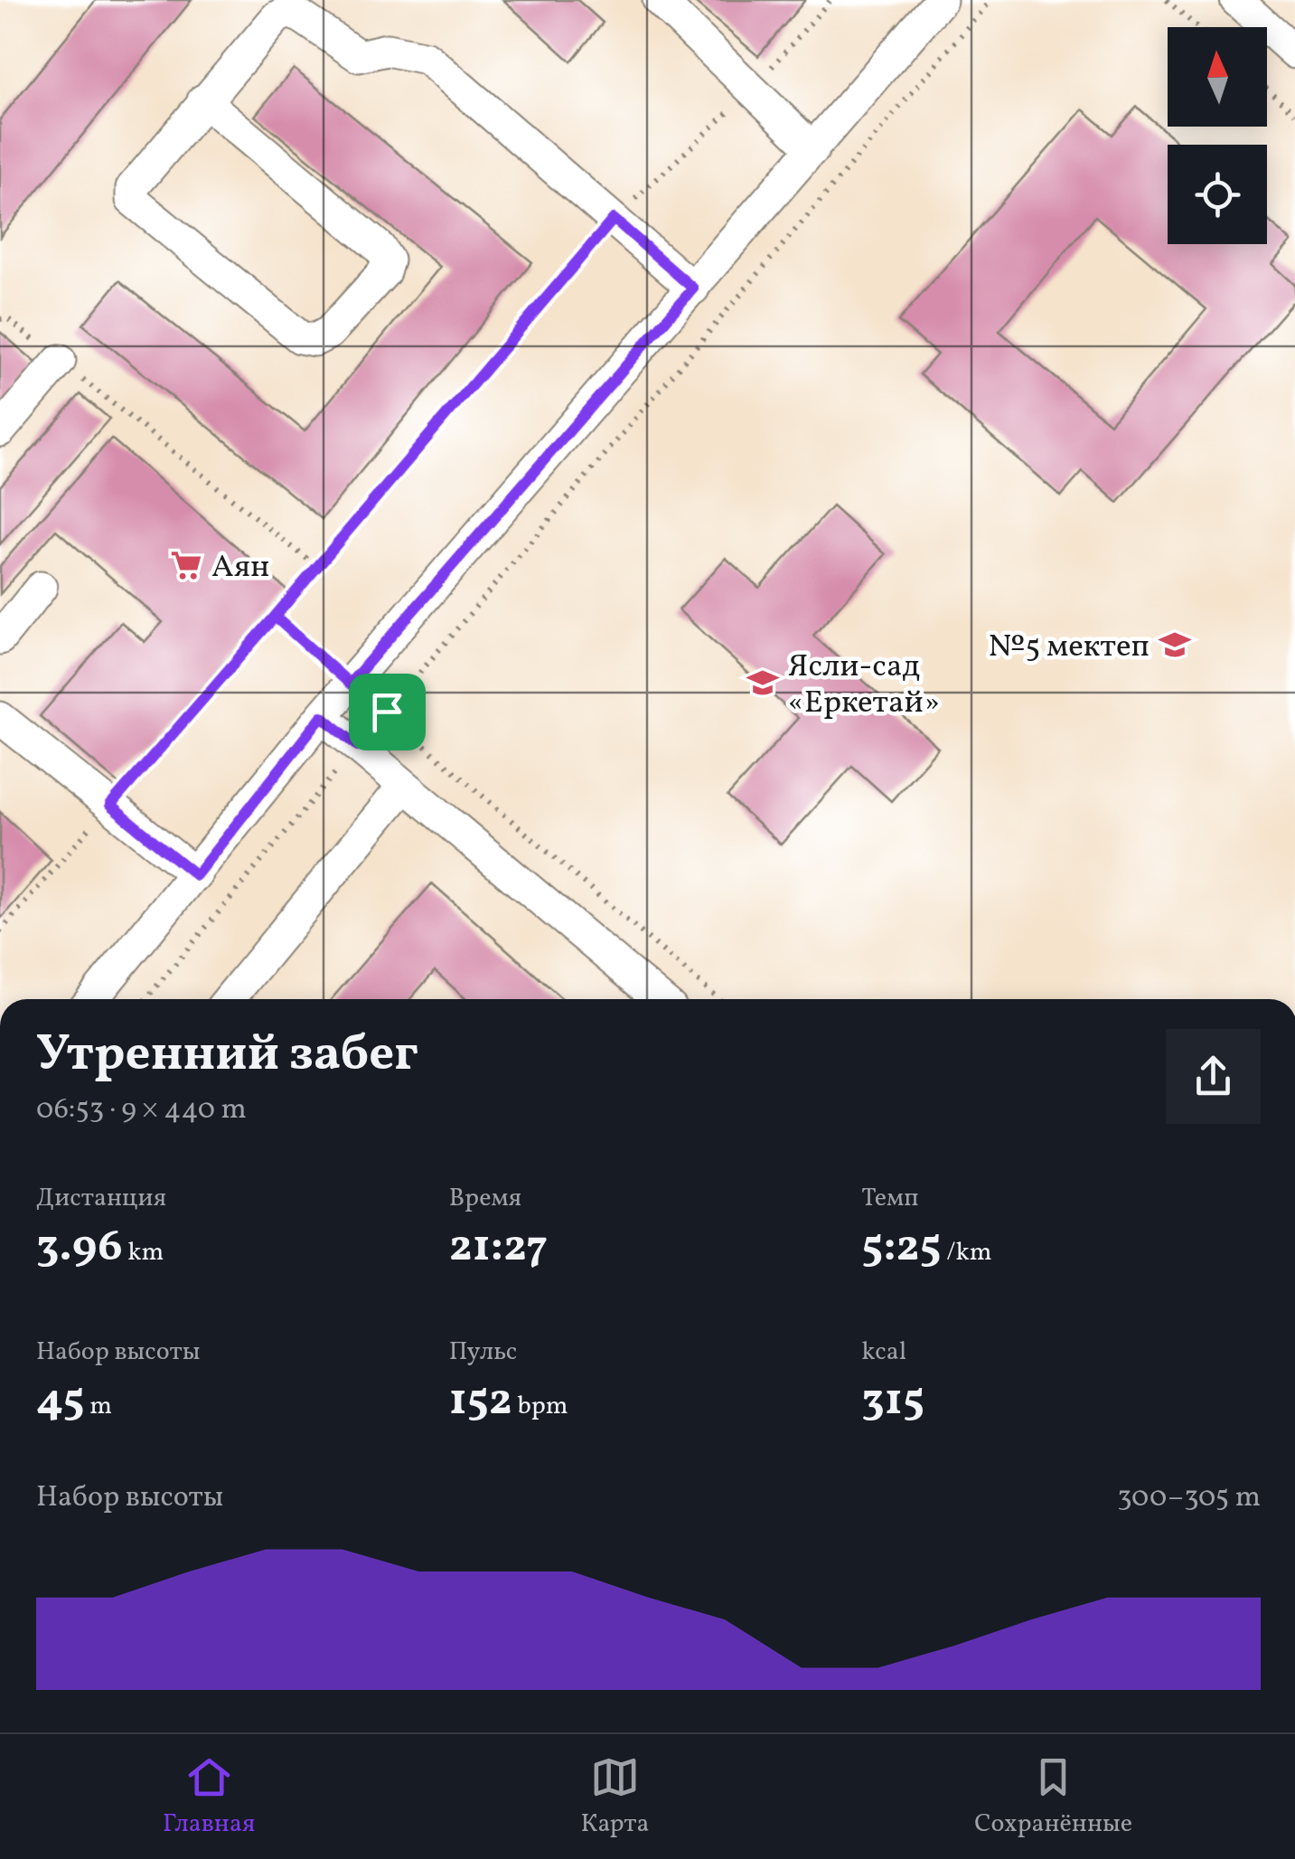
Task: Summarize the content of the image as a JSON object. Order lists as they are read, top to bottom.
{
  "places": {
    "supermarket": ["Аян"],
    "school or university": ["№5 мектеп", "Ясли-сад «Еркетай»"]
  },
  "north": "top",
  "page": {
    "heading": ["Утренний забег", "06:53 · 9 × 440 m"],
    "stats": [
      ["Дистанция", "3.96 km"],
      ["Время", "21:27"],
      ["Темп", "5:25 /km"],
      ["Набор высоты", "45 m"],
      ["Пульс", "152 bpm"],
      ["kcal", "315"]
    ],
    "chart": ["Набор высоты", "300–305 m"],
    "tabs": ["Главная", "Карта", "Сохранённые"]
  }
}
